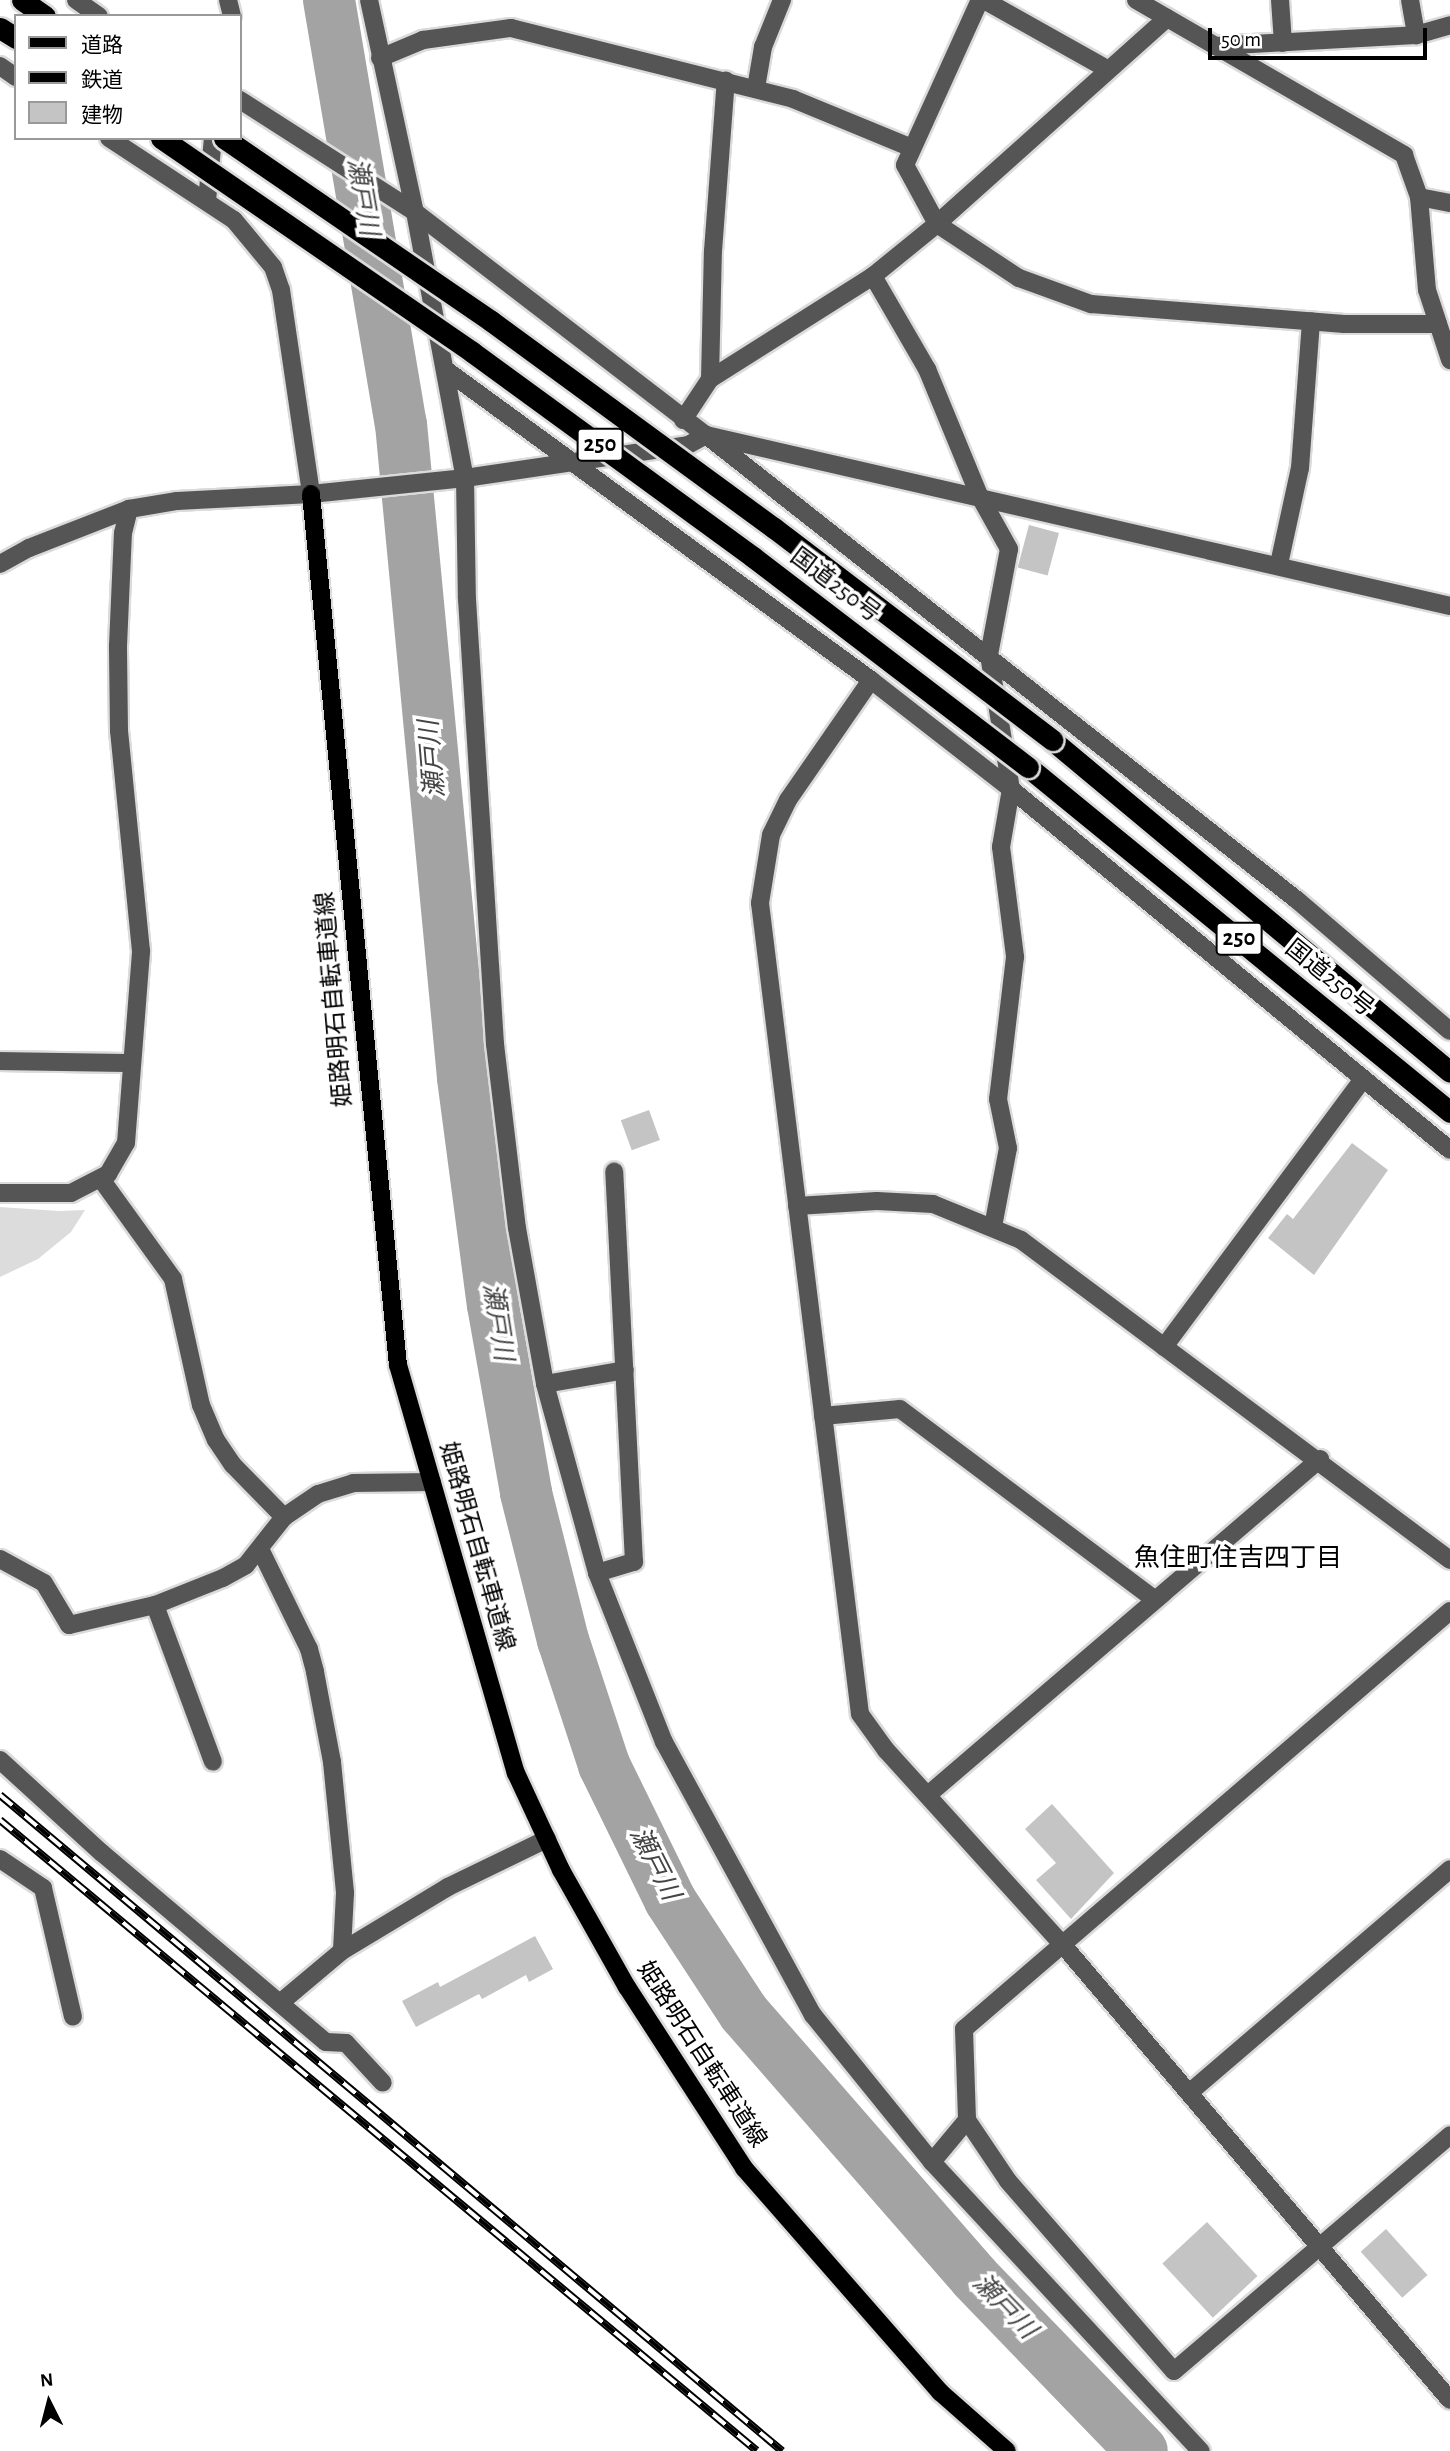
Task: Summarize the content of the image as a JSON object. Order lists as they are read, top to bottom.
{
  "streets": {
    "highway": ["250", "国道250号"],
    "main road": ["姫路明石自転車道線"]
  },
  "districts": ["魚住町住吉四丁目"],
  "water": ["瀬戸川"],
  "legend": ["道路", "鉄道", "建物"],
  "scale_bar": "50 m",
  "north": "top"
}
